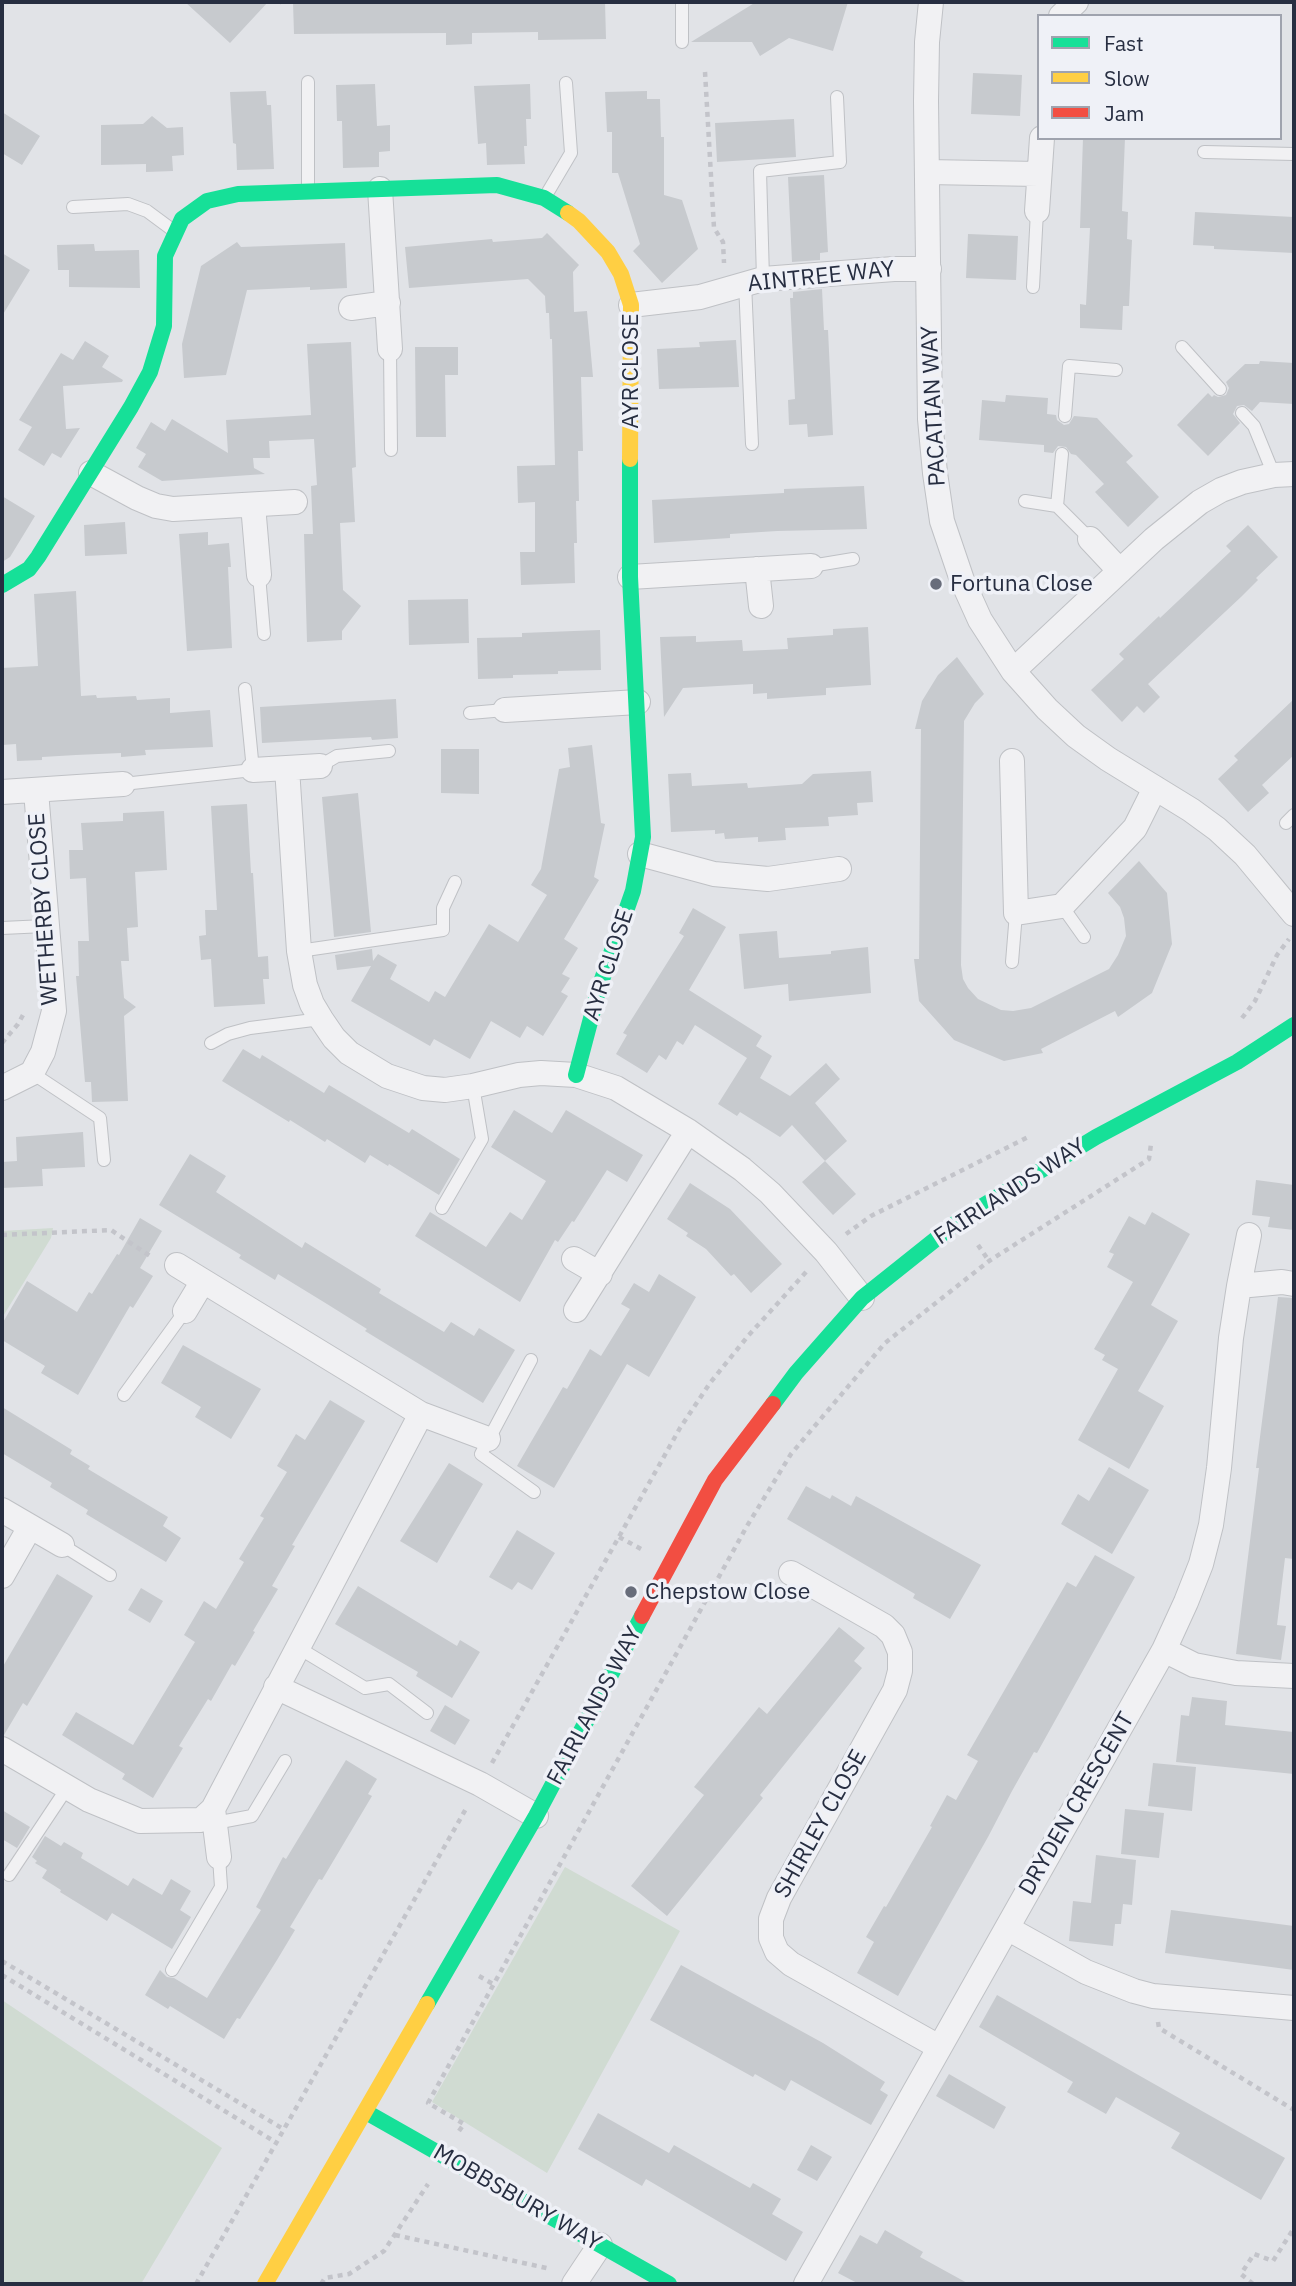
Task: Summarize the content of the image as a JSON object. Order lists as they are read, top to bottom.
{
  "streets": {
    "street": [
      "AINTREE WAY",
      "AYR CLOSE",
      "PACATIAN WAY",
      "WETHERBY CLOSE",
      "FAIRLANDS WAY",
      "DRYDEN CRESCENT",
      "SHIRLEY CLOSE",
      "MOBBSBURY WAY"
    ]
  },
  "crossings": [
    ["AINTREE WAY", "AYR CLOSE"],
    ["AINTREE WAY", "PACATIAN WAY"],
    ["FAIRLANDS WAY", "MOBBSBURY WAY"],
    ["DRYDEN CRESCENT", "SHIRLEY CLOSE"]
  ],
  "places": ["Fortuna Close", "Chepstow Close"],
  "legend": ["Fast", "Slow", "Jam"]
}
